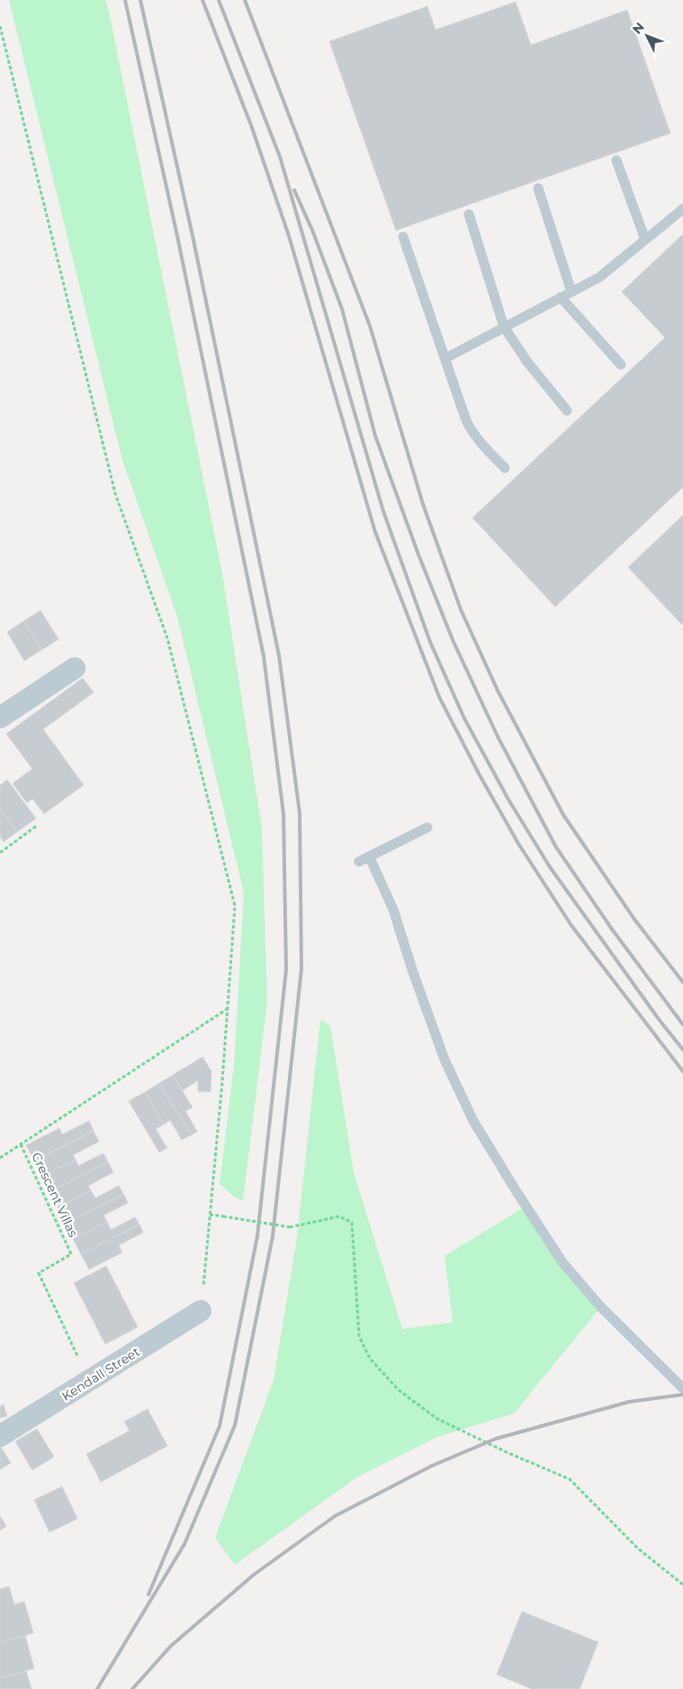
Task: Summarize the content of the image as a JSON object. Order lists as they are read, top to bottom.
{
  "streets": {
    "street": ["Kendall Street"],
    "path": ["Crescent Villas"]
  },
  "crossings": [
    ["Crescent Villas", "Kendall Street"]
  ],
  "north": "top left"
}
